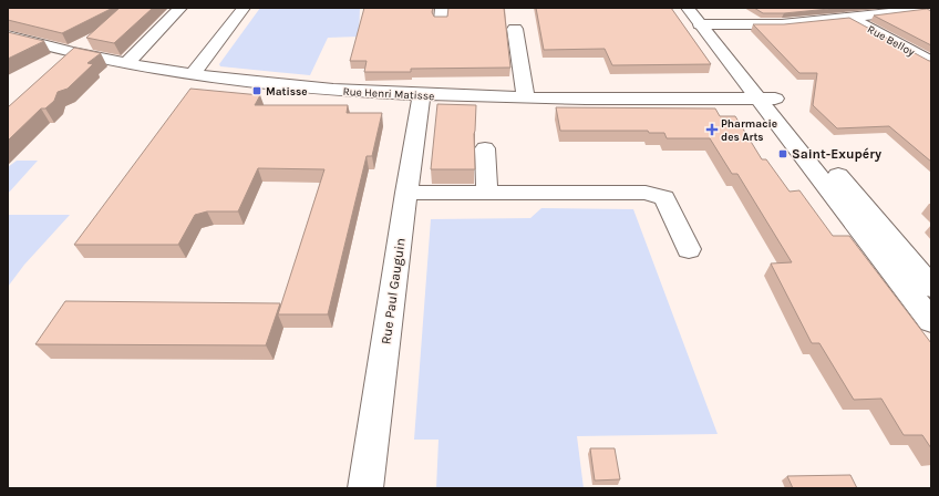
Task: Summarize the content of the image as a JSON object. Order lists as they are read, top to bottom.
{
  "streets": {
    "street": ["Rue Belloy", "Rue Henri Matisse", "Rue Paul Gauguin"]
  },
  "crossings": [
    ["Rue Henri Matisse", "Rue Paul Gauguin"]
  ],
  "places": {
    "transit": ["Matisse", "Saint-Exupéry"],
    "health": ["Pharmacie des Arts"]
  }
}
